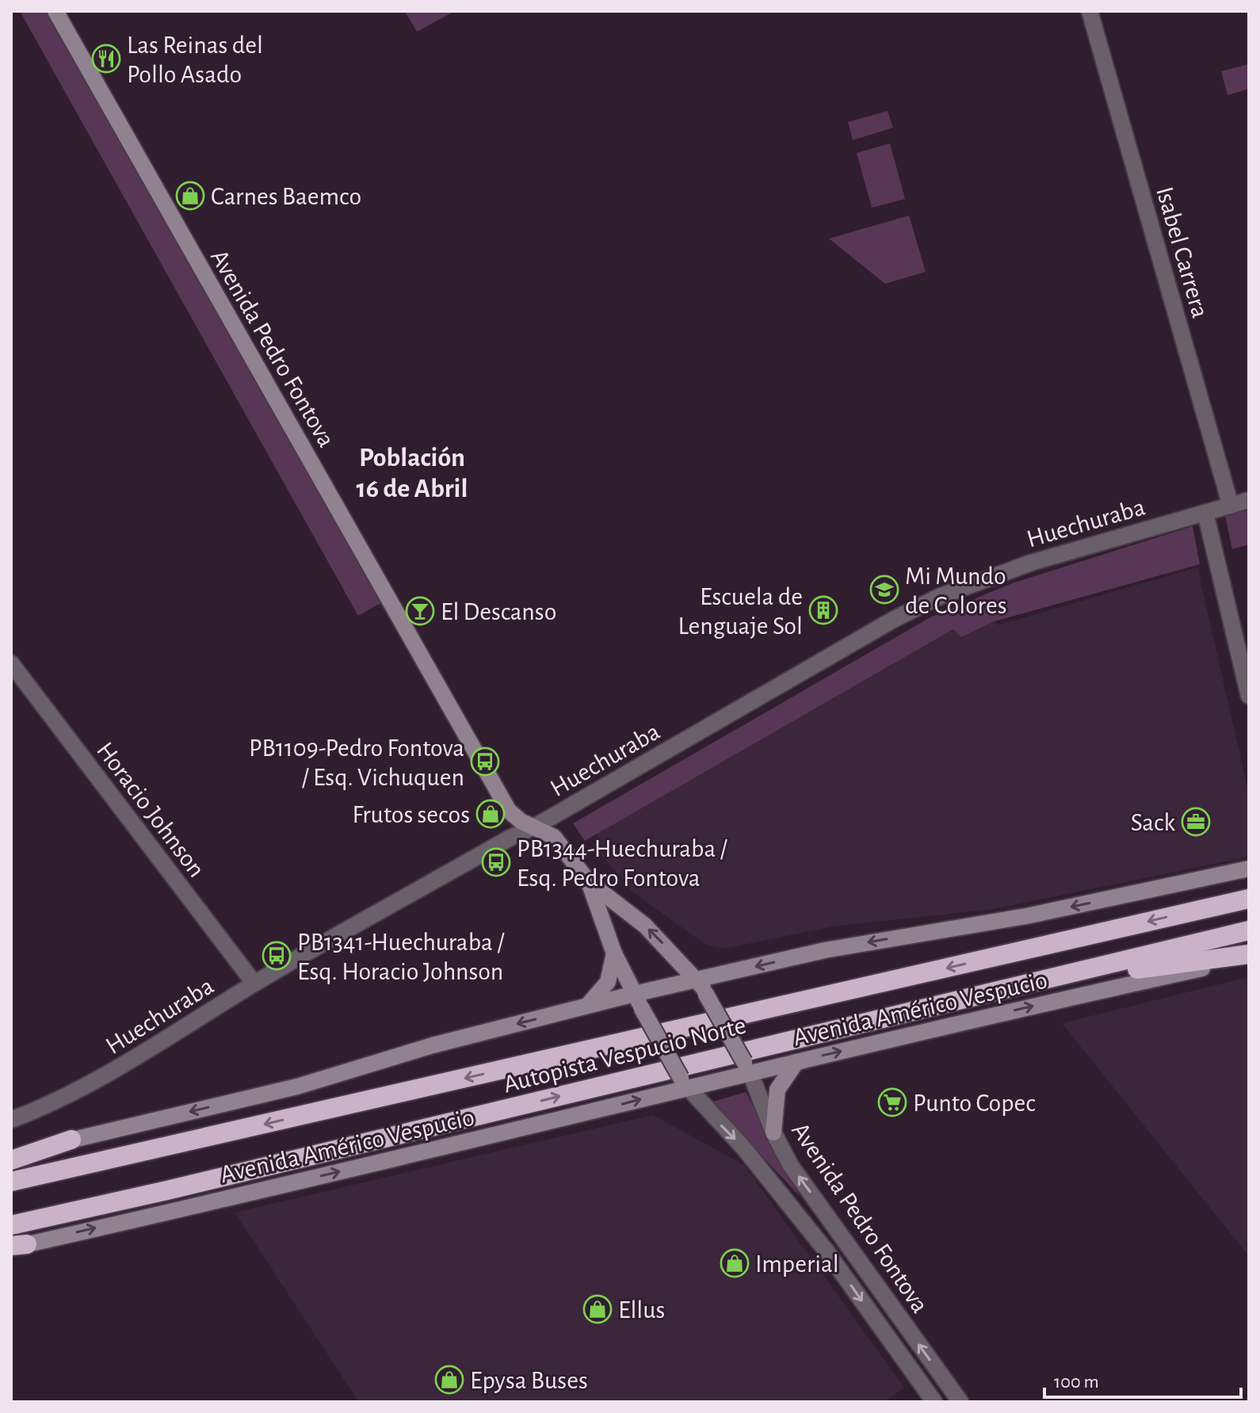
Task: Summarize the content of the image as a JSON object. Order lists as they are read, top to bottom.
{
  "streets": {
    "highway": ["Autopista Vespucio Norte"],
    "main road": ["Avenida Pedro Fontova", "Avenida Américo Vespucio"],
    "street": ["Isabel Carrera", "Huechuraba", "Horacio Johnson"]
  },
  "crossings": [
    ["Isabel Carrera", "Huechuraba"],
    ["Avenida Pedro Fontova", "Huechuraba"],
    ["Avenida Pedro Fontova", "Avenida Américo Vespucio"],
    ["Huechuraba", "Horacio Johnson"]
  ],
  "districts": ["Población 16 de Abril"],
  "places": {
    "restaurant": ["Las Reinas del Pollo Asado"],
    "shop": [
      "Carnes Baemco",
      "Frutos secos",
      "Imperial",
      "Ellus",
      "Epysa Buses"
    ],
    "school or university": ["Mi Mundo de Colores"],
    "building": ["Escuela de Lenguaje Sol"],
    "bar": ["El Descanso"],
    "bus stop": ["PB1109-Pedro Fontova / Esq. Vichuquen", "PB1344-Huechuraba / Esq. Pedro Fontova", "PB1341-Huechuraba / Esq. Horacio Johnson"],
    "office": ["Sack"],
    "supermarket": ["Punto Copec"]
  },
  "scale_bar": "100 m"
}
